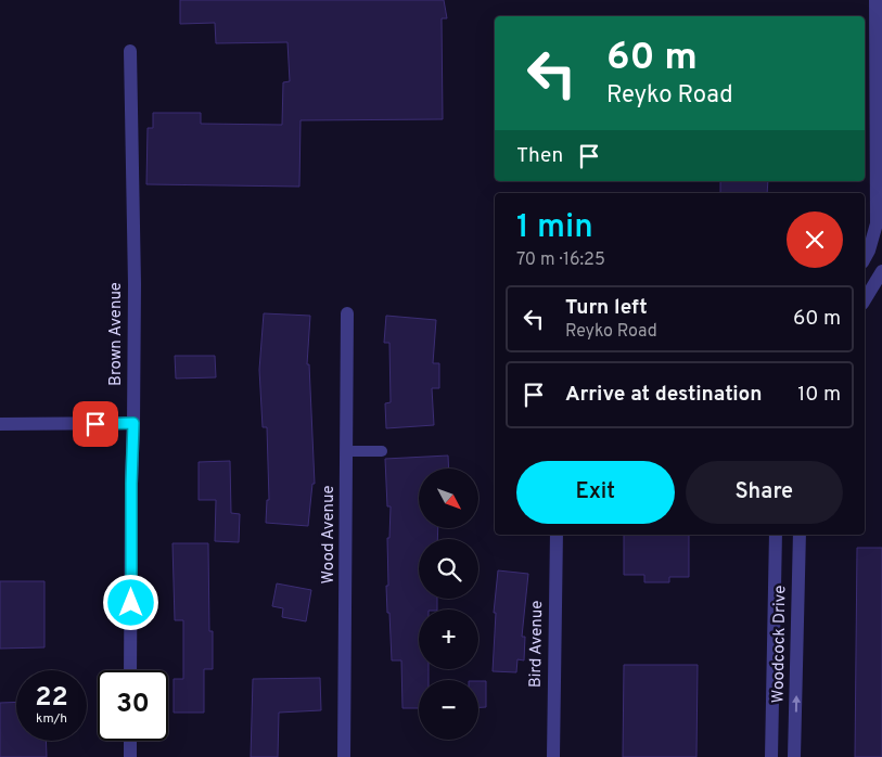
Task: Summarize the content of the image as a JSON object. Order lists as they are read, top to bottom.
{
  "streets": {
    "street": [
      "Brown Avenue",
      "Wood Avenue",
      "Bird Avenue",
      "Woodcock Drive"
    ]
  },
  "north": "bottom right",
  "page": {
    "turn": ["60 m", "Reyko Road"],
    "then": "Then",
    "heading": ["1 min", "70 m · 16:25"],
    "list": [
      {
        "name": "Turn left",
        "note": "Reyko Road",
        "value": "60 m"
      },
      {
        "name": "Arrive at destination",
        "value": "10 m"
      }
    ],
    "buttons": ["Exit", "Share"],
    "map_buttons": ["+", "−"],
    "speed": "22 km/h",
    "limit": "30"
  }
}
